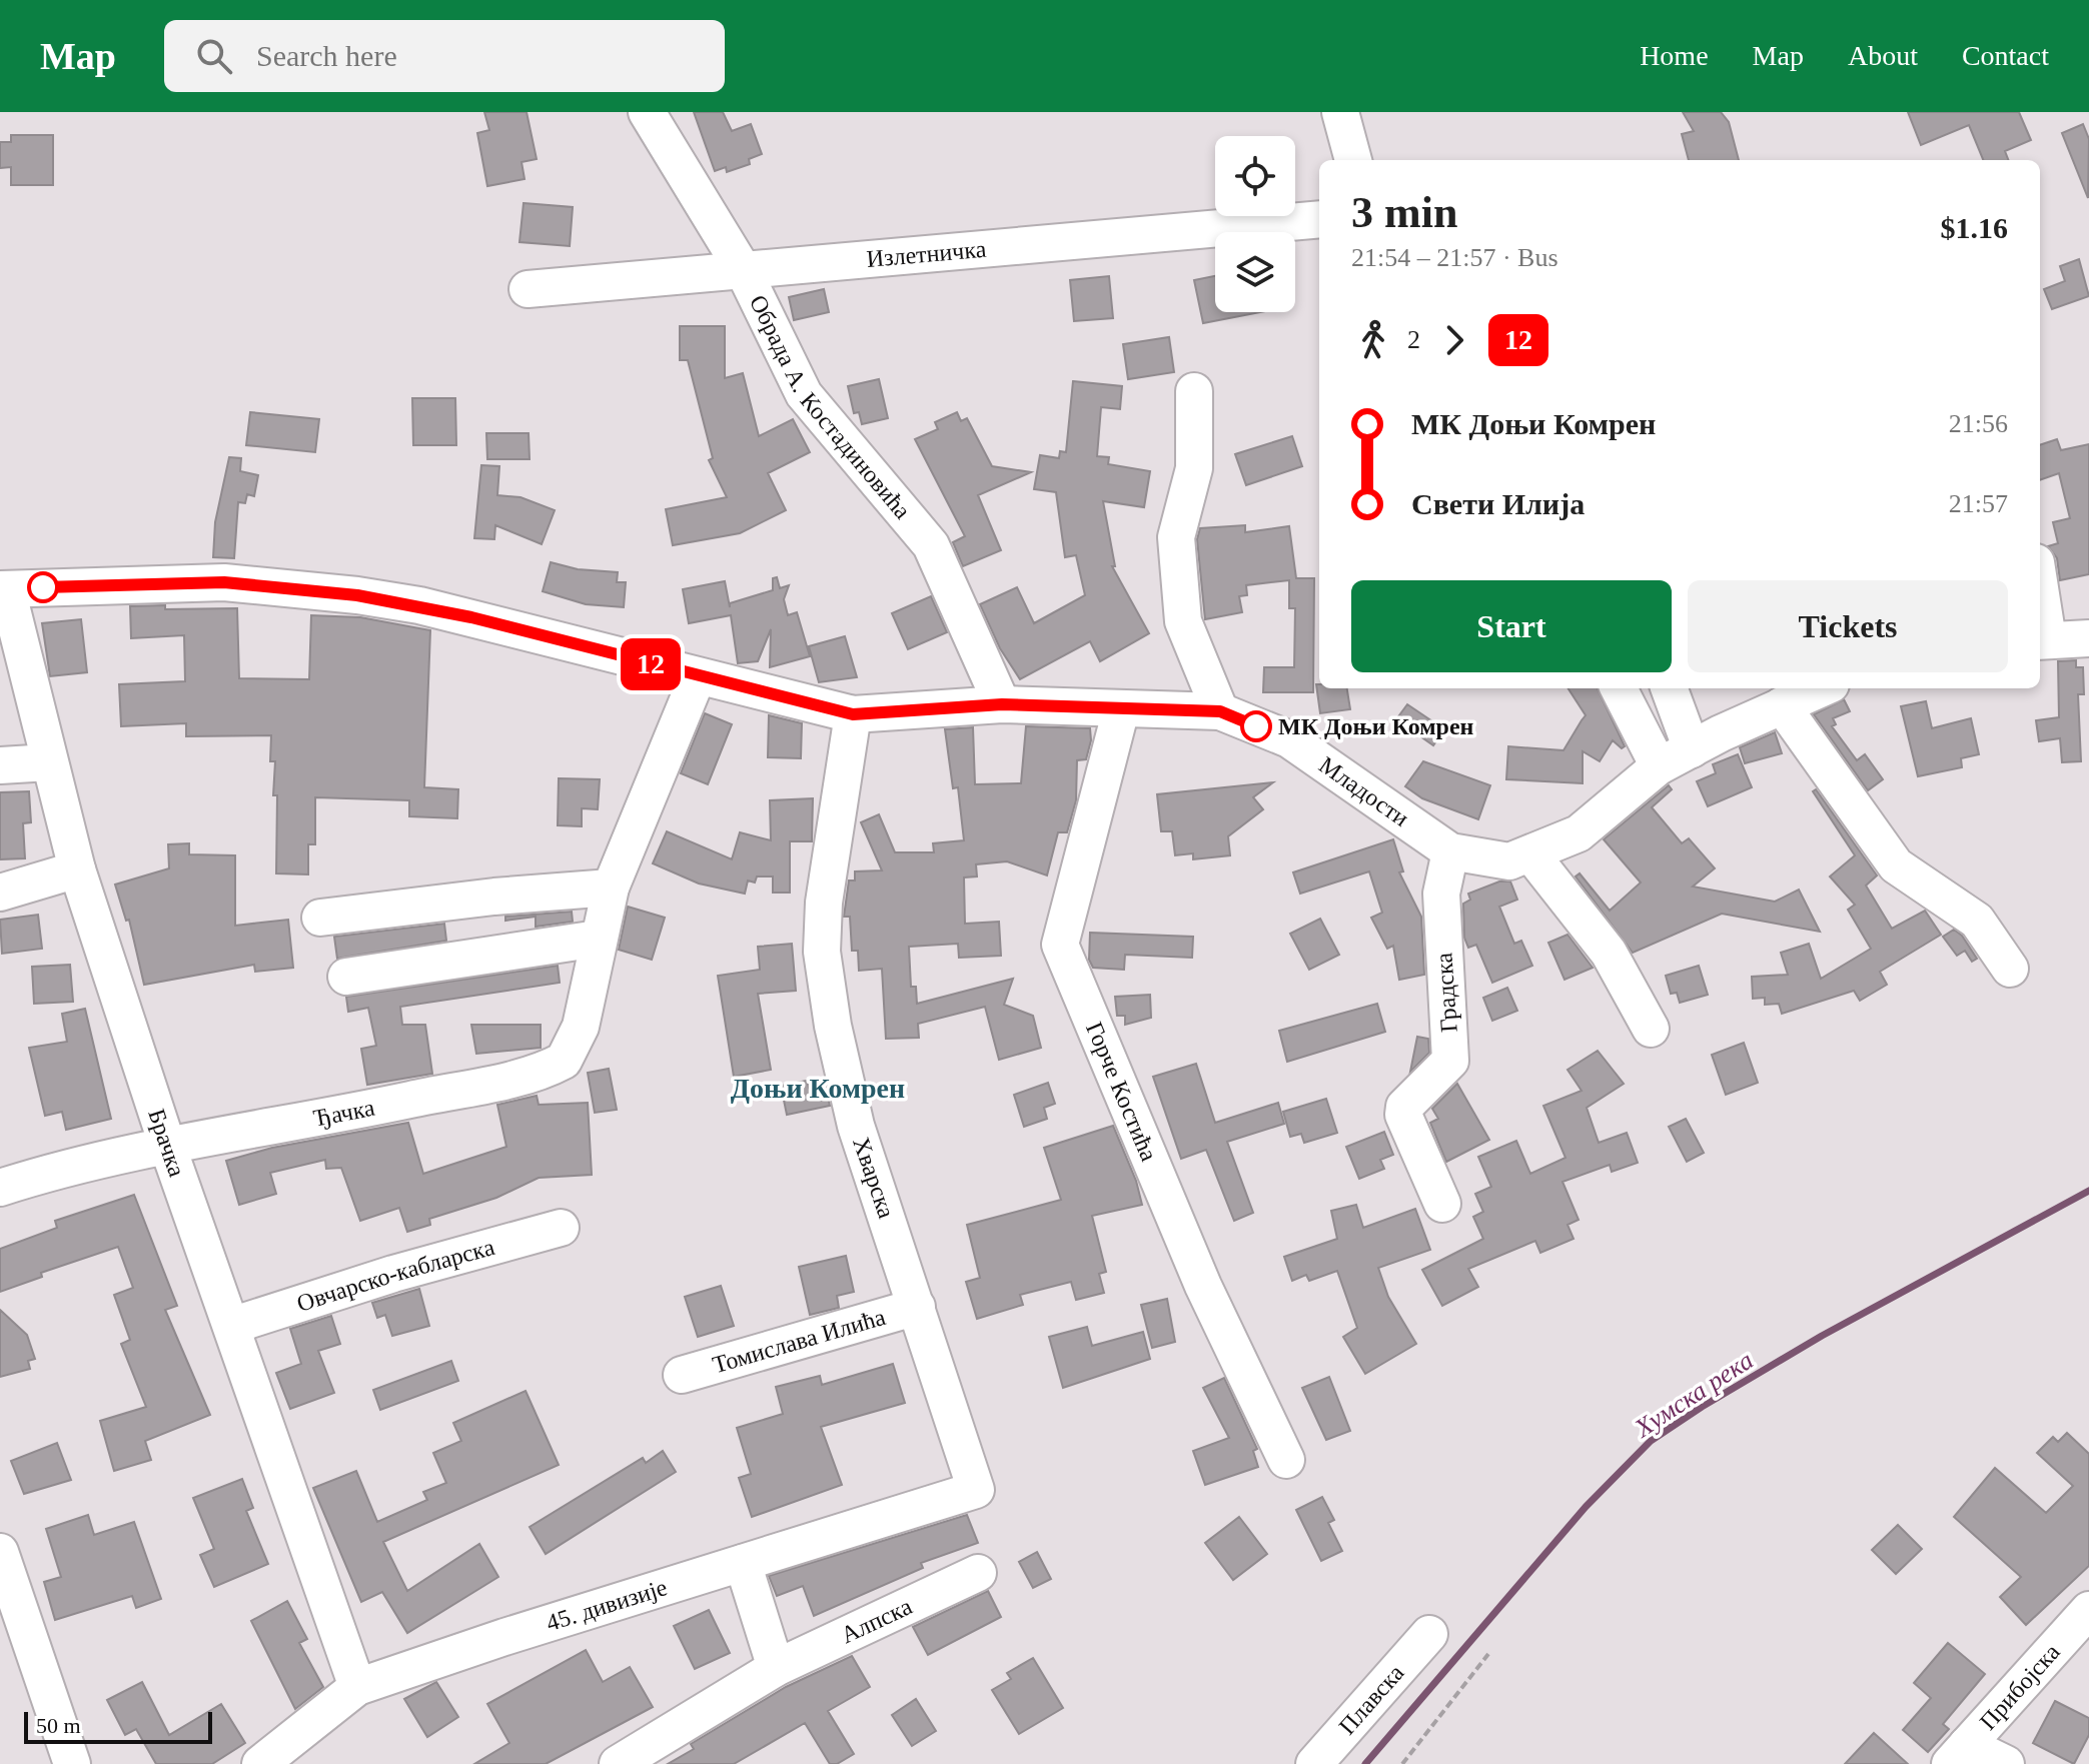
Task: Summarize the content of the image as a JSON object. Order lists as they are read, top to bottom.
{
  "streets": {
    "street": [
      "Излетничка",
      "Обрада А. Костадиновића",
      "Младости",
      "Градска",
      "Горче Костића",
      "Ђачка",
      "Брачка",
      "Хварска",
      "Овчарско-кабларска",
      "Томислава Илића",
      "45. дивизије",
      "Алпска",
      "Прибојска",
      "Плавска"
    ]
  },
  "crossings": [
    ["Излетничка", "Обрада А. Костадиновића"],
    ["Обрада А. Костадиновића", "Младости"],
    ["Младости", "Градска"],
    ["Младости", "Горче Костића"],
    ["Младости", "Ђачка"],
    ["Младости", "Брачка"],
    ["Младости", "Хварска"],
    ["Ђачка", "Брачка"],
    ["Брачка", "Овчарско-кабларска"],
    ["Брачка", "45. дивизије"],
    ["Хварска", "Томислава Илића"],
    ["Хварска", "45. дивизије"]
  ],
  "districts": ["Доњи Комрен"],
  "water": ["Хумска река"],
  "places": ["МК Доњи Комрен"],
  "lines": ["bus line 12"],
  "scale_bar": "50 m",
  "page": {
    "header": "Map",
    "search": "Search here",
    "nav": [
      "Home",
      "Map",
      "About",
      "Contact"
    ],
    "on_map": "12",
    "heading": ["3 min", "21:54 – 21:57 · Bus", "$1.16"],
    "legs": ["2", "12"],
    "list": [
      {
        "name": "МК Доњи Комрен",
        "value": "21:56"
      },
      {
        "name": "Свети Илија",
        "value": "21:57"
      }
    ],
    "buttons": ["Start", "Tickets"],
    "scale": "50 m"
  }
}
